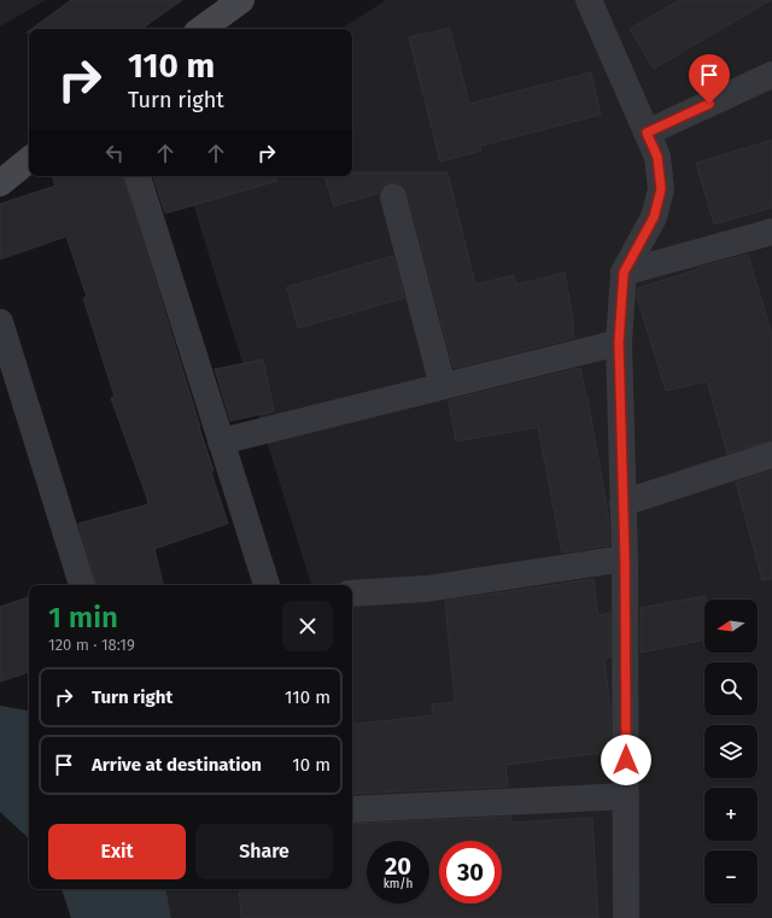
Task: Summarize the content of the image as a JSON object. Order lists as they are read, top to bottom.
{
  "north": "left",
  "page": {
    "turn": ["110 m", "Turn right"],
    "heading": ["1 min", "120 m · 18:19"],
    "map_buttons": ["+", "−"],
    "list": [
      {
        "name": "Turn right",
        "value": "110 m"
      },
      {
        "name": "Arrive at destination",
        "value": "10 m"
      }
    ],
    "buttons": ["Exit", "Share"],
    "speed": "20 km/h",
    "limit": "30"
  }
}
